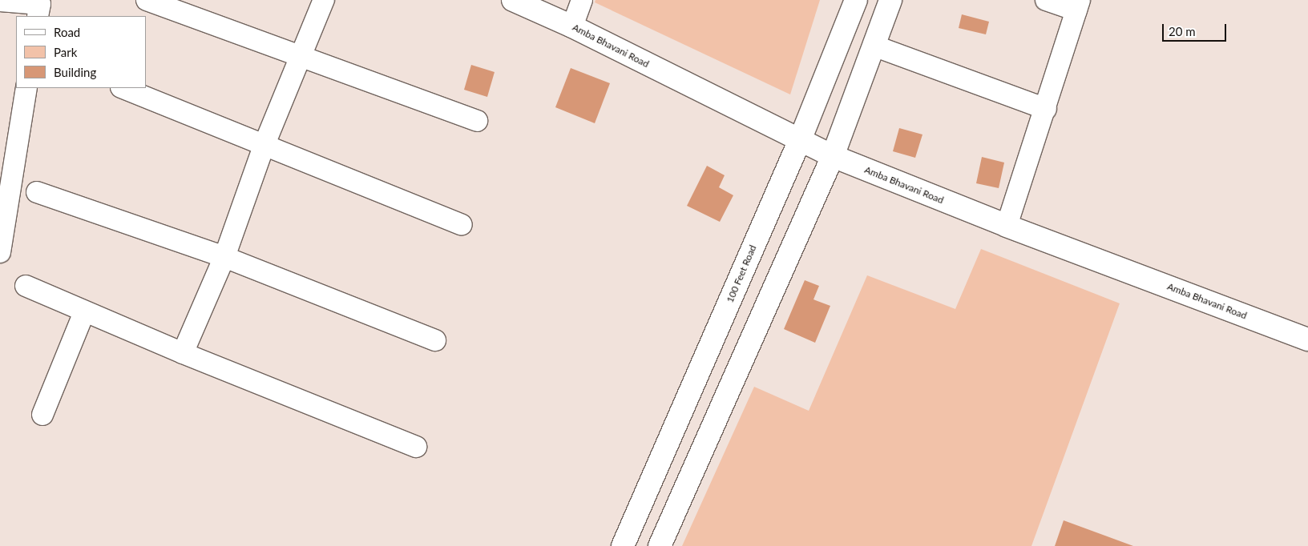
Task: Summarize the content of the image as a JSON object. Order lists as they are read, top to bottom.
{
  "streets": {
    "main road": ["Amba Bhavani Road", "100 Feet Road"]
  },
  "crossings": [
    ["Amba Bhavani Road", "100 Feet Road"]
  ],
  "legend": ["Road", "Park", "Building"],
  "scale_bar": "20 m"
}
